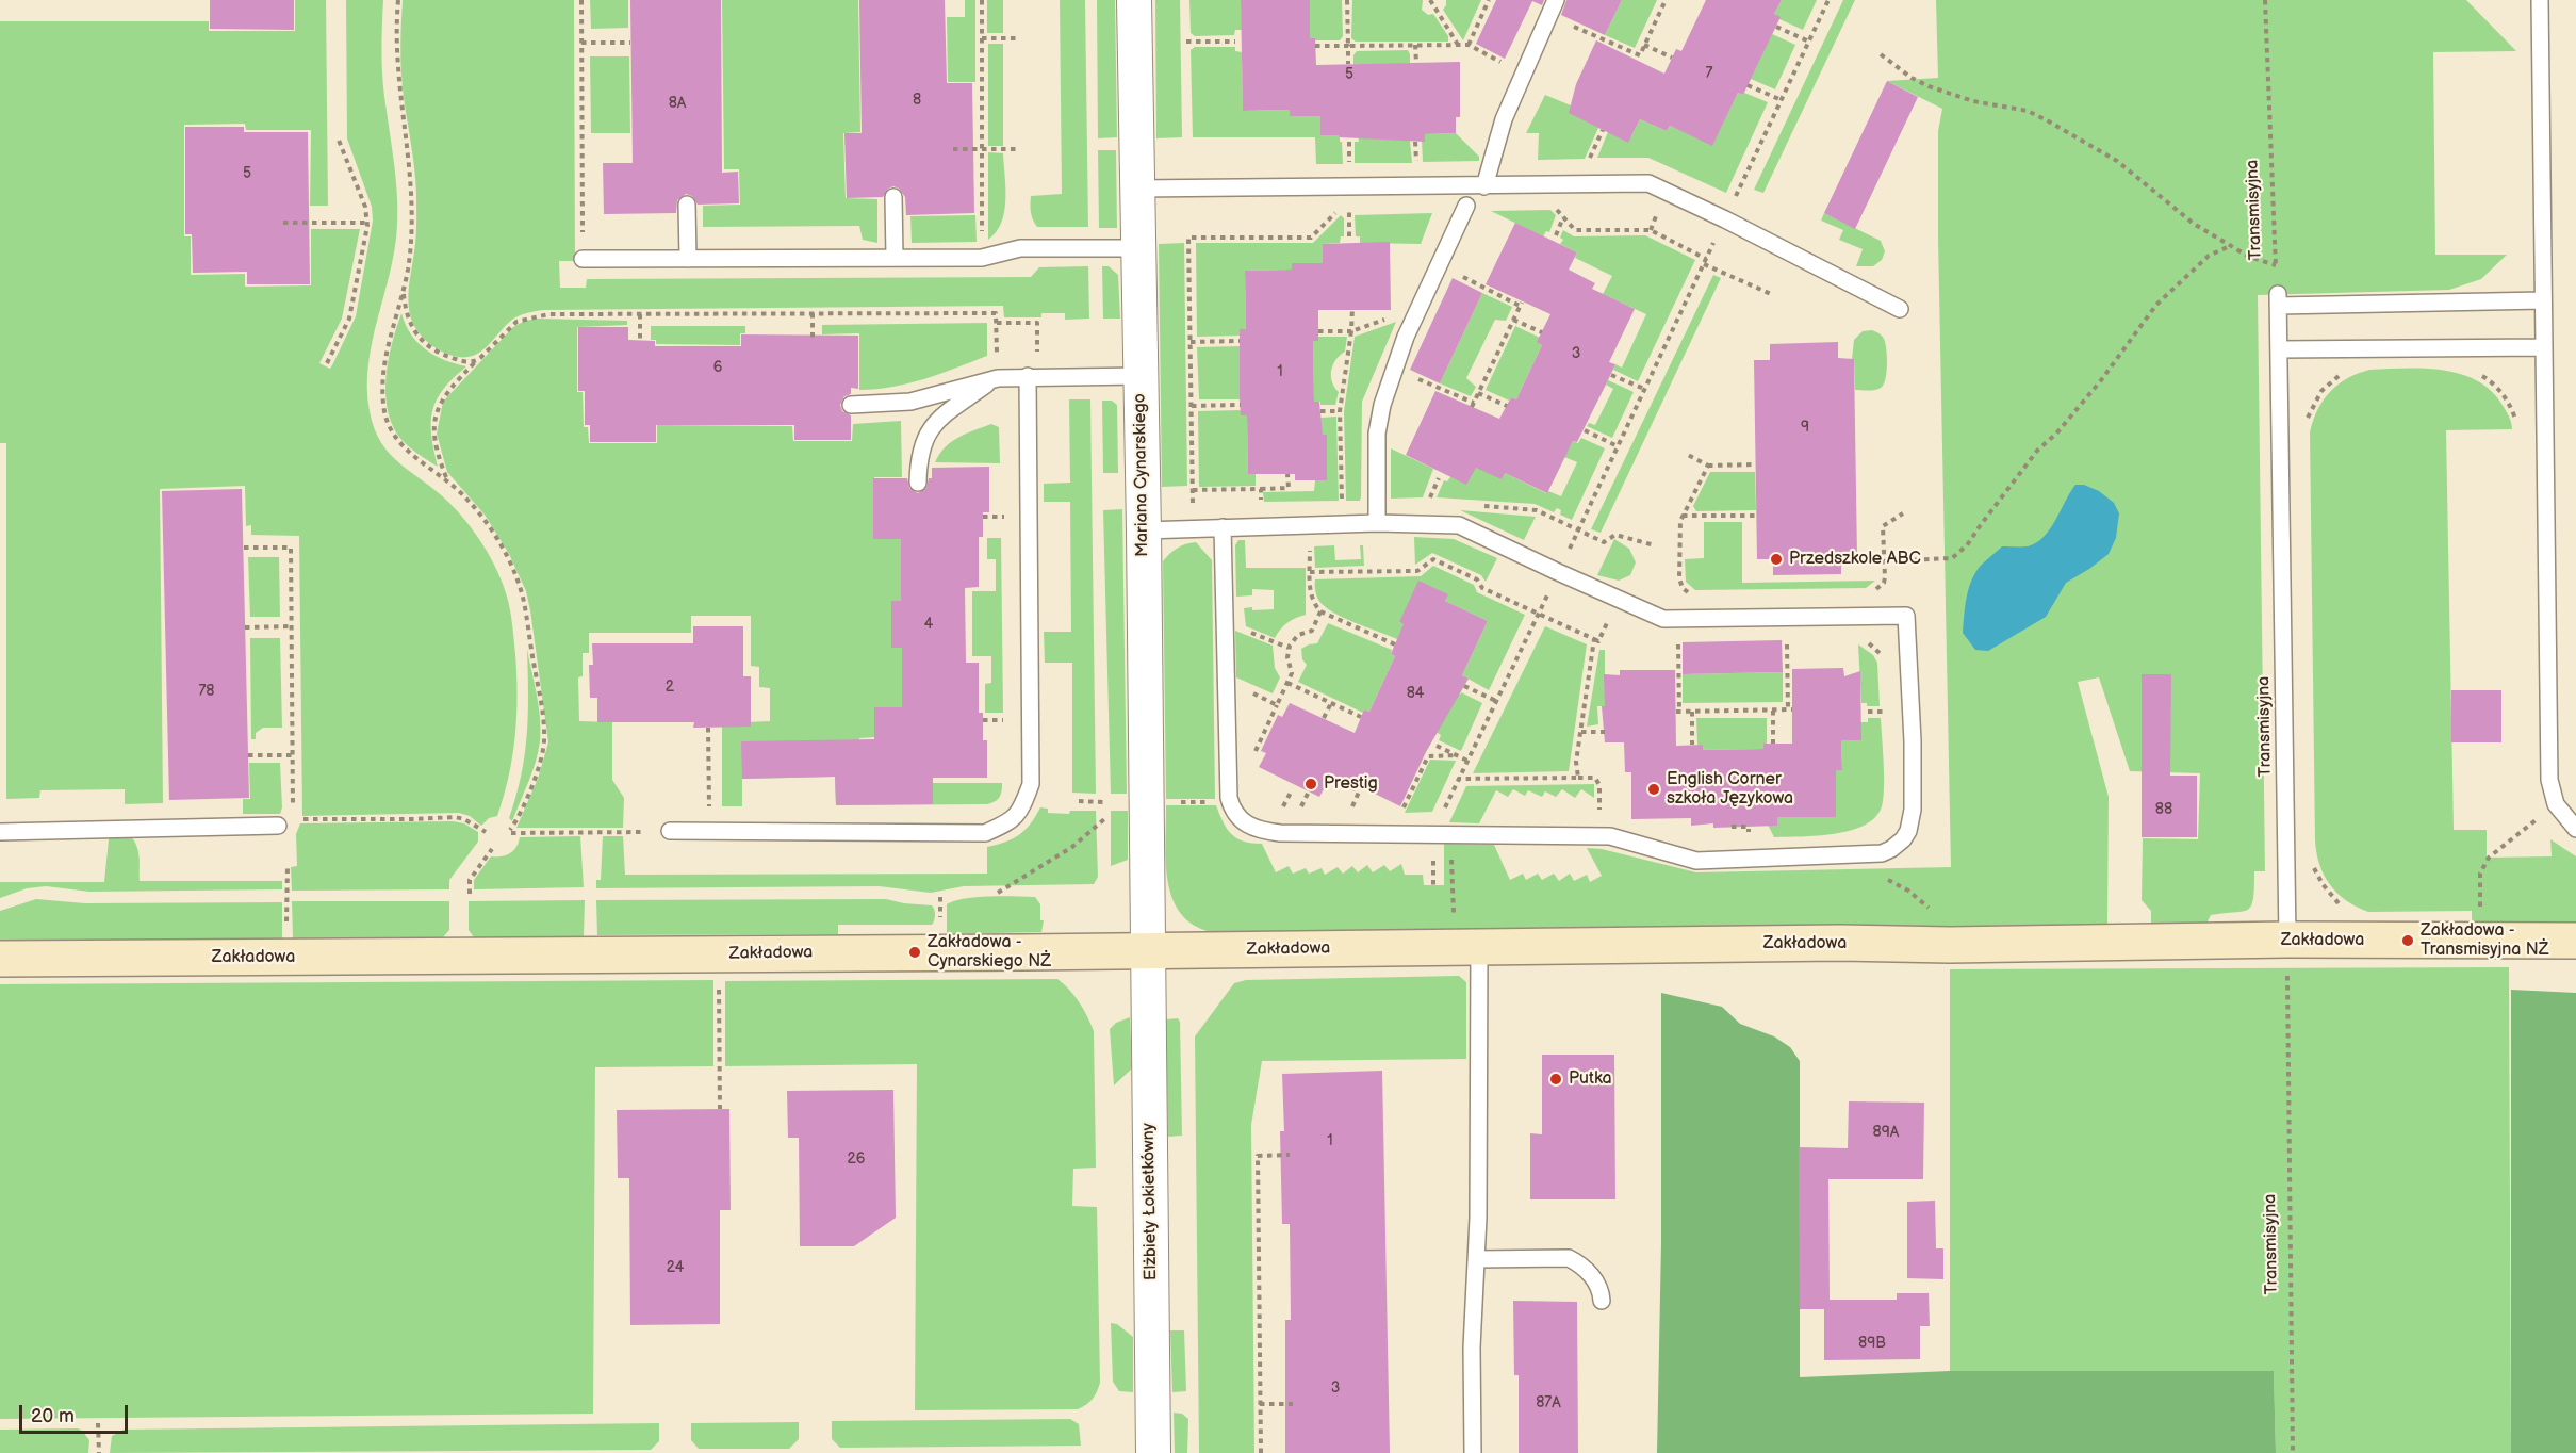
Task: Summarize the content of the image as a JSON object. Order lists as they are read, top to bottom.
{
  "streets": {
    "street": ["Mariana Cynarskiego", "Zakładowa", "Elżbiety Łokietkówny"],
    "lane": ["Transmisyjna"]
  },
  "crossings": [
    ["Transmisyjna", "Zakładowa"],
    ["Mariana Cynarskiego", "Zakładowa"],
    ["Mariana Cynarskiego", "Elżbiety Łokietkówny"],
    ["Zakładowa", "Elżbiety Łokietkówny"]
  ],
  "places": [
    "Przedszkole ABC",
    "Prestig",
    "English Corner szkoła Językowa",
    "Zakładowa - Transmisyjna NŻ",
    "Zakładowa - Cynarskiego NŻ",
    "Putka"
  ],
  "house_numbers": [
    "7",
    "5",
    "8",
    "8A",
    "5",
    "3",
    "6",
    "1",
    "9",
    "4",
    "2",
    "78",
    "84",
    "88",
    "89A",
    "1",
    "26",
    "24",
    "89B",
    "3",
    "87A"
  ],
  "scale_bar": "20 m"
}
